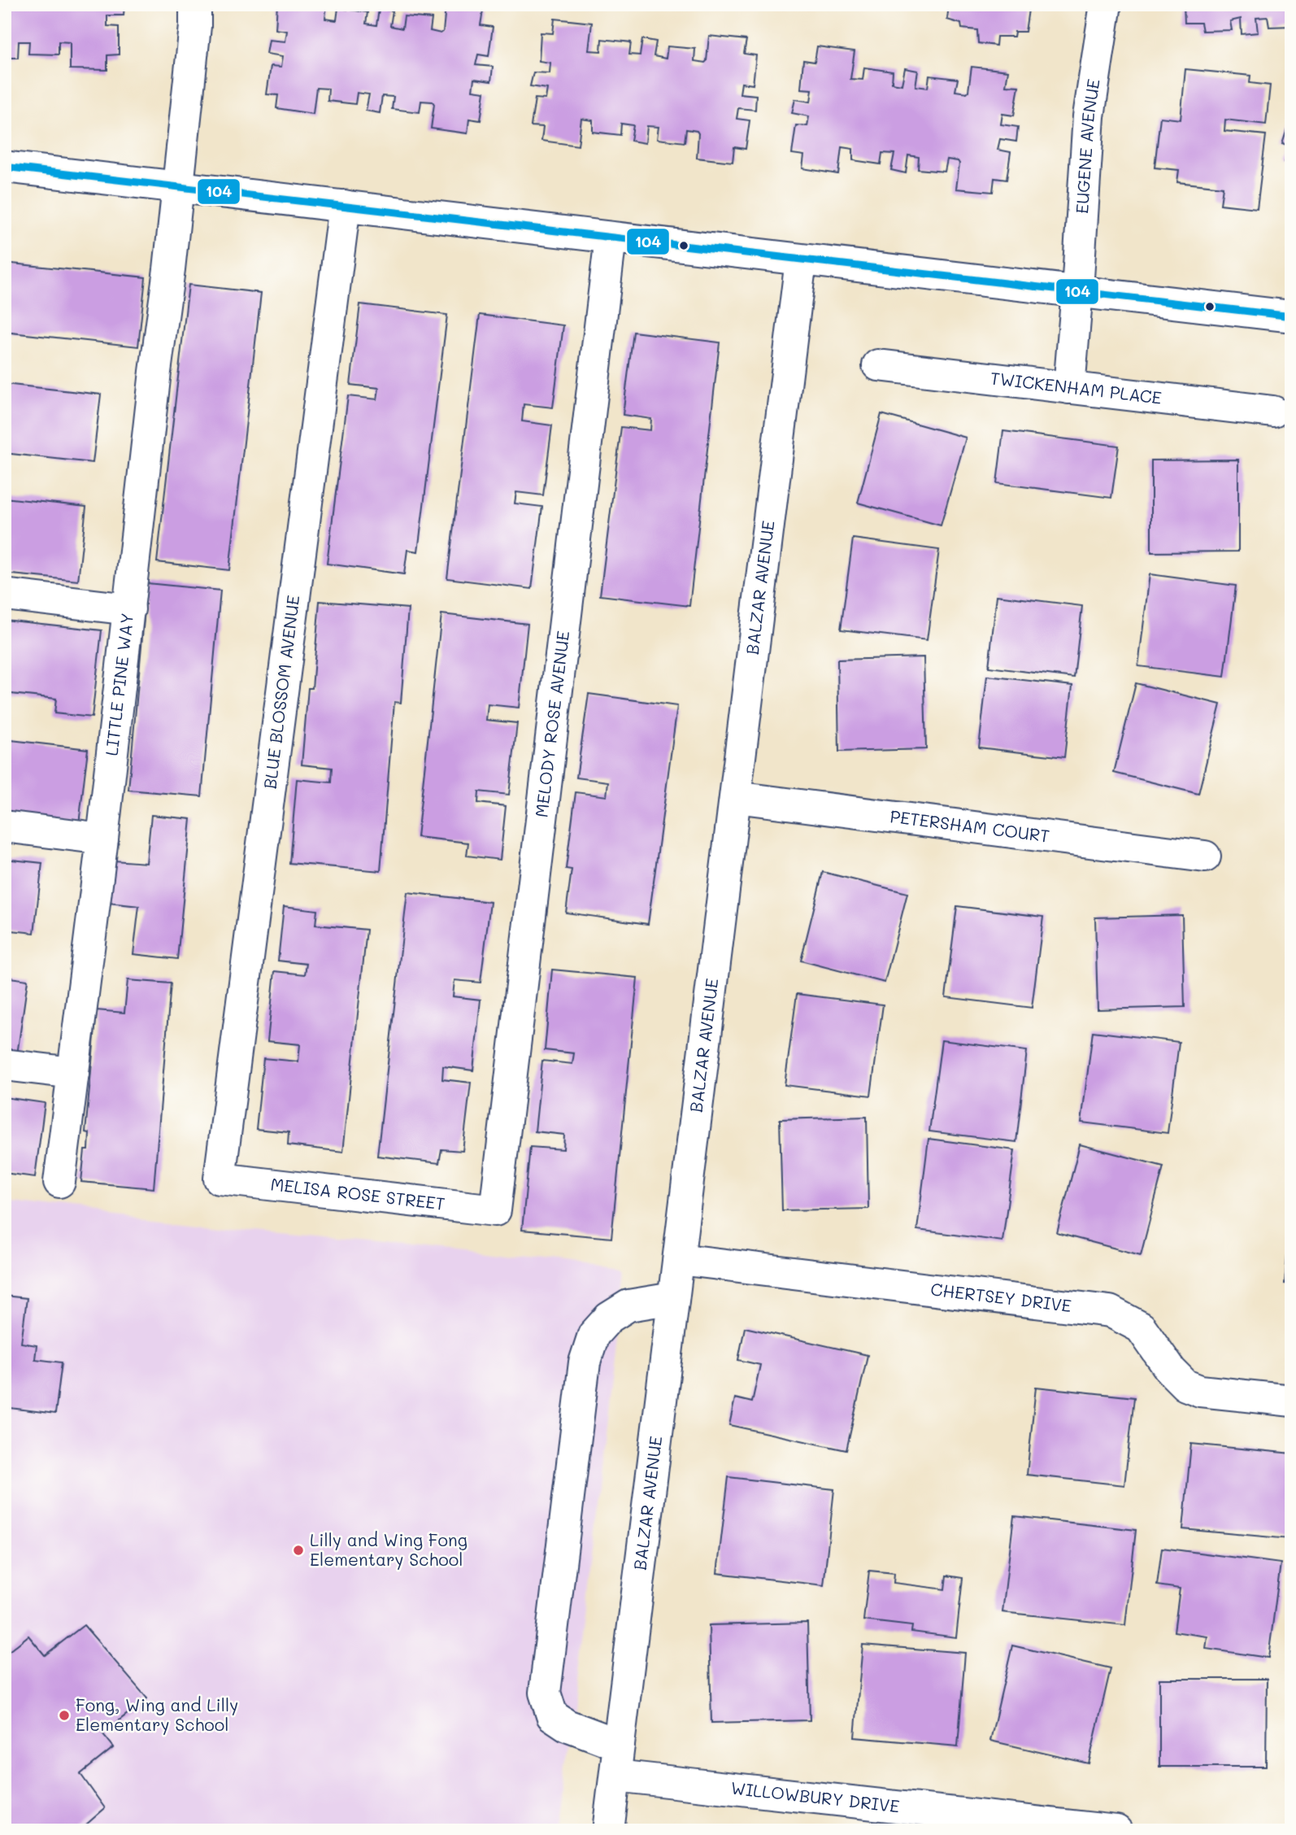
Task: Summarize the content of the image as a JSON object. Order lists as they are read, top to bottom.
{
  "streets": {
    "street": [
      "EUGENE AVENUE",
      "TWICKENHAM PLACE",
      "BALZAR AVENUE",
      "LITTLE PINE WAY",
      "BLUE BLOSSOM AVENUE",
      "MELODY ROSE AVENUE",
      "PETERSHAM COURT",
      "MELISA ROSE STREET",
      "CHERTSEY DRIVE",
      "WILLOWBURY DRIVE"
    ]
  },
  "crossings": [
    ["EUGENE AVENUE", "TWICKENHAM PLACE"],
    ["BALZAR AVENUE", "PETERSHAM COURT"],
    ["BALZAR AVENUE", "CHERTSEY DRIVE"],
    ["BALZAR AVENUE", "WILLOWBURY DRIVE"],
    ["BLUE BLOSSOM AVENUE", "MELISA ROSE STREET"],
    ["MELODY ROSE AVENUE", "MELISA ROSE STREET"]
  ],
  "places": ["Lilly and Wing Fong Elementary School", "Fong, Wing and Lilly Elementary School"],
  "lines": ["transit line 104"]
}
